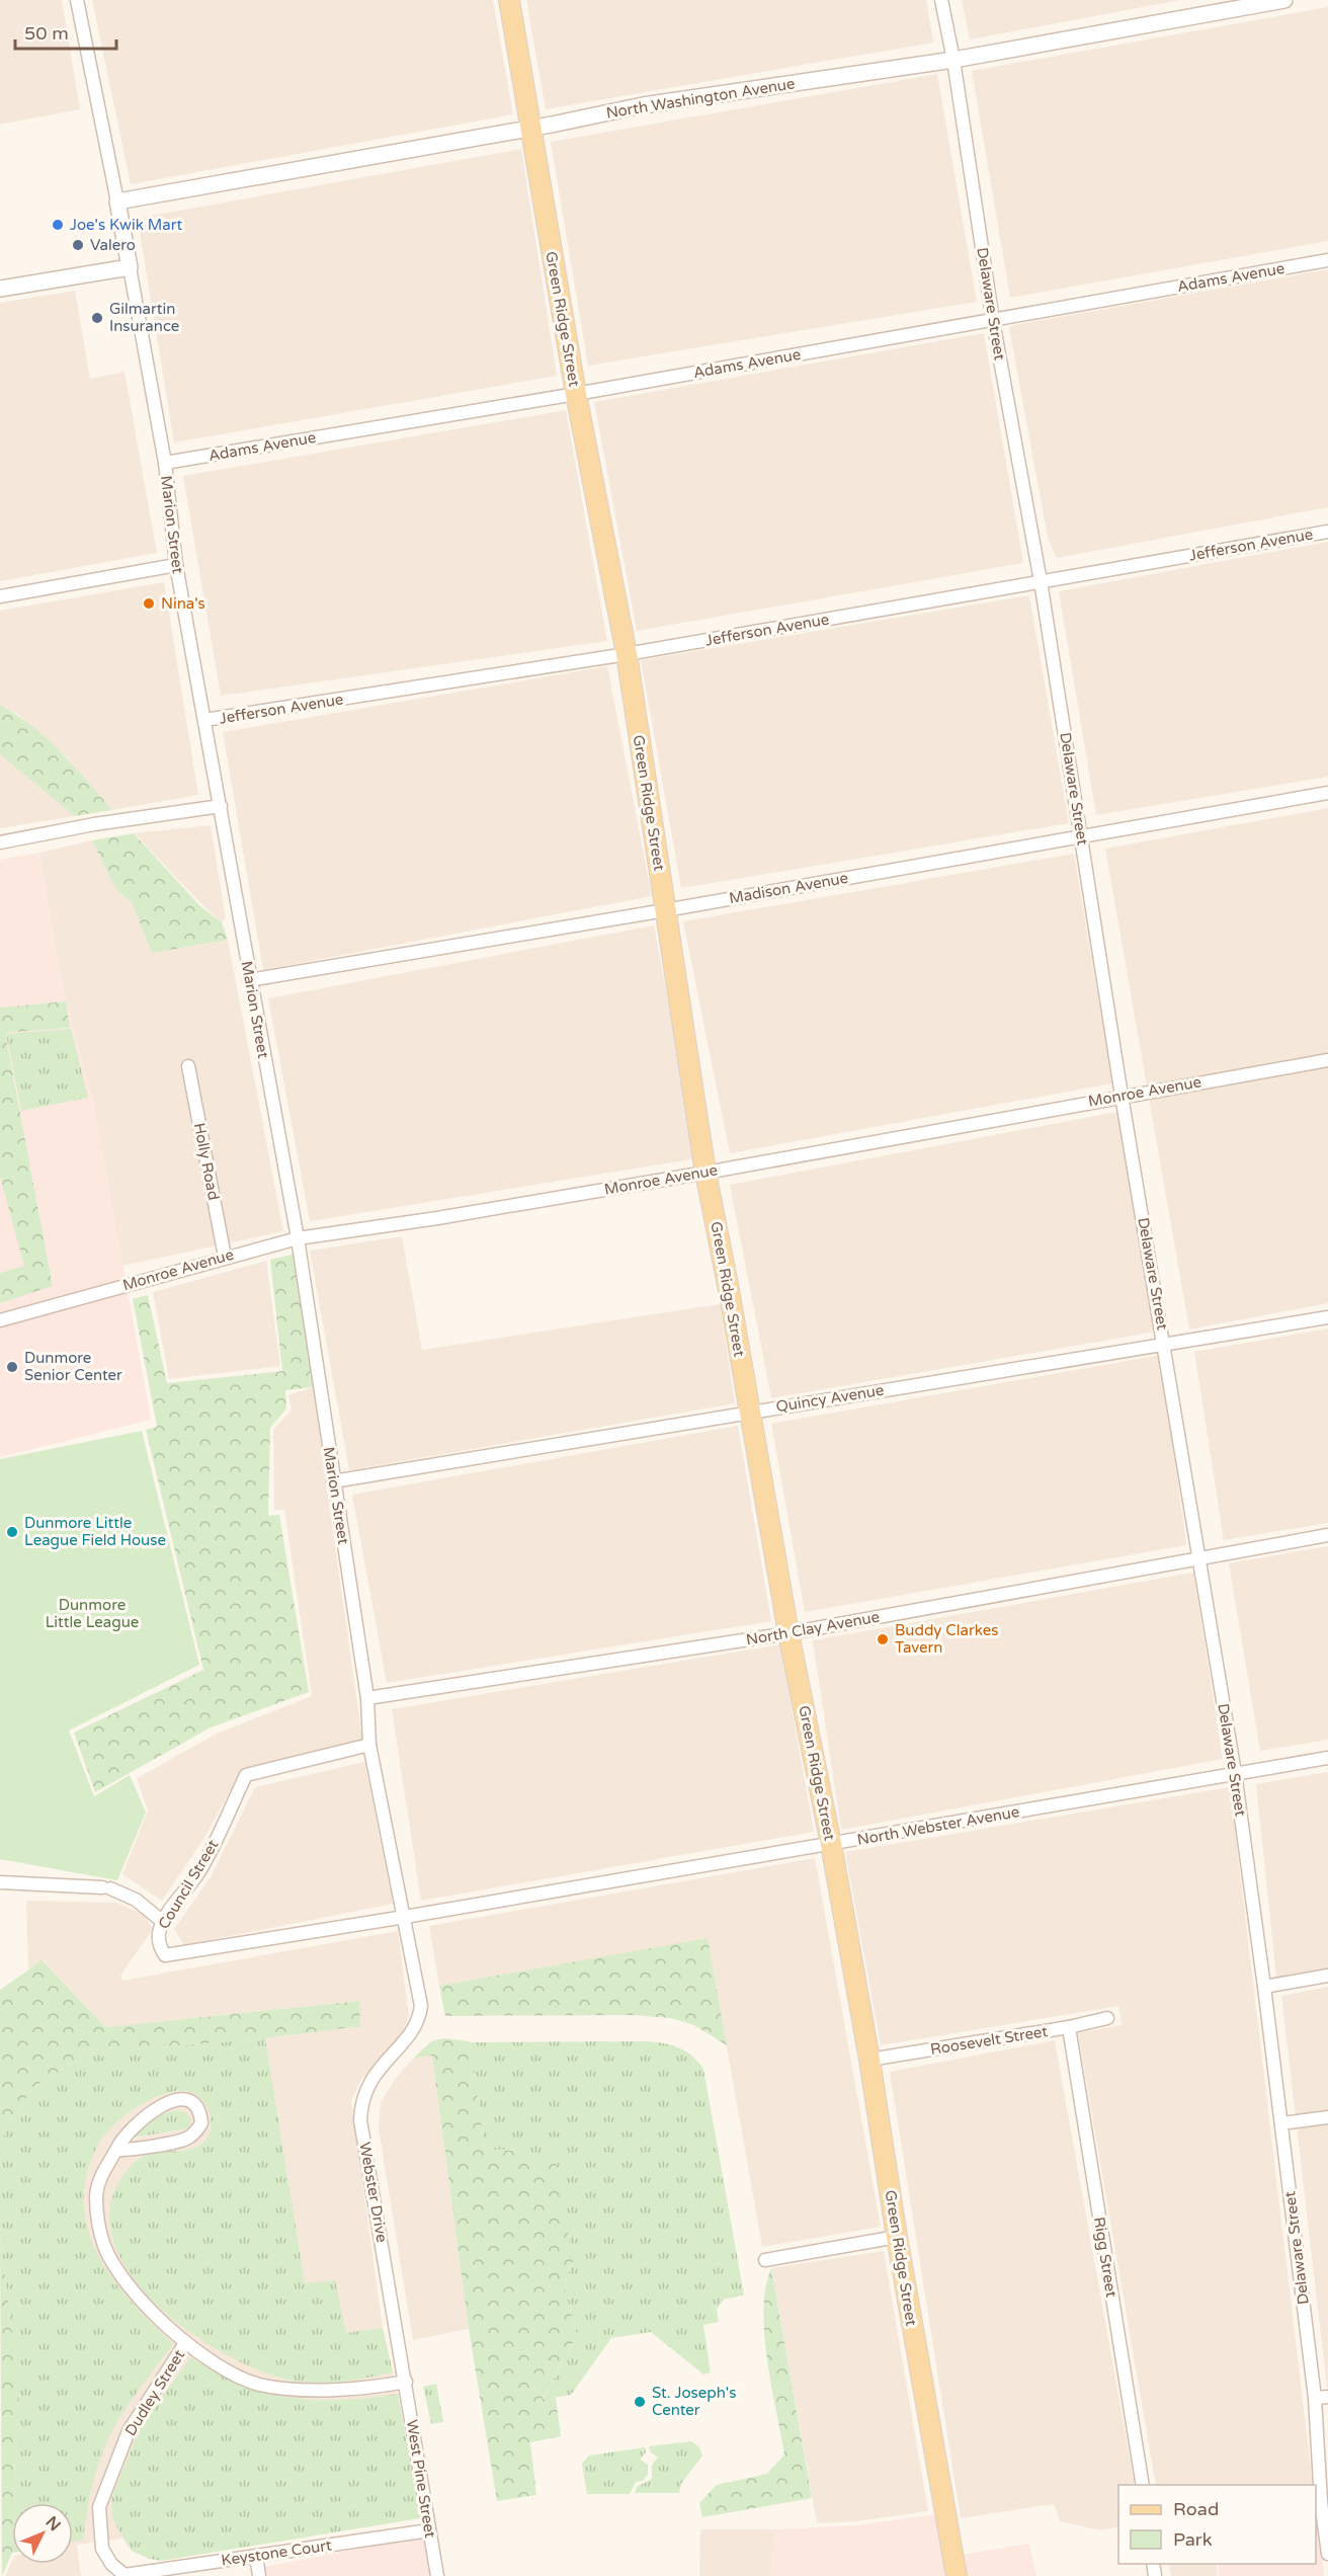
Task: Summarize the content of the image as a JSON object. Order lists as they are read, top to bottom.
{
  "streets": {
    "main road": ["Green Ridge Street"],
    "street": [
      "North Washington Avenue",
      "Adams Avenue",
      "Delaware Street",
      "Marion Street",
      "Jefferson Avenue",
      "Madison Avenue",
      "Monroe Avenue",
      "Holly Road",
      "Quincy Avenue",
      "North Clay Avenue",
      "North Webster Avenue",
      "Council Street",
      "Roosevelt Street",
      "Webster Drive",
      "Rigg Street",
      "Dudley Street",
      "West Pine Street",
      "Keystone Court"
    ]
  },
  "crossings": [
    ["North Washington Avenue", "Delaware Street"],
    ["North Washington Avenue", "Green Ridge Street"],
    ["North Washington Avenue", "Marion Street"],
    ["Adams Avenue", "Delaware Street"],
    ["Adams Avenue", "Green Ridge Street"],
    ["Adams Avenue", "Marion Street"],
    ["Delaware Street", "Jefferson Avenue"],
    ["Delaware Street", "Madison Avenue"],
    ["Delaware Street", "Monroe Avenue"],
    ["Delaware Street", "Quincy Avenue"],
    ["Delaware Street", "North Clay Avenue"],
    ["Delaware Street", "North Webster Avenue"],
    ["Green Ridge Street", "Jefferson Avenue"],
    ["Green Ridge Street", "Madison Avenue"],
    ["Green Ridge Street", "Monroe Avenue"],
    ["Green Ridge Street", "Quincy Avenue"],
    ["Green Ridge Street", "North Clay Avenue"],
    ["Green Ridge Street", "North Webster Avenue"],
    ["Green Ridge Street", "Roosevelt Street"],
    ["Marion Street", "Jefferson Avenue"],
    ["Marion Street", "Madison Avenue"],
    ["Marion Street", "Monroe Avenue"],
    ["Marion Street", "Quincy Avenue"],
    ["Marion Street", "North Clay Avenue"],
    ["Marion Street", "North Webster Avenue"],
    ["Marion Street", "Council Street"],
    ["Marion Street", "Webster Drive"],
    ["Monroe Avenue", "Holly Road"],
    ["North Webster Avenue", "Council Street"],
    ["Roosevelt Street", "Rigg Street"],
    ["Webster Drive", "West Pine Street"],
    ["Dudley Street", "Keystone Court"],
    ["West Pine Street", "Keystone Court"]
  ],
  "parks": ["Dunmore Little League"],
  "places": [
    "Joe's Kwik Mart",
    "Valero",
    "Gilmartin Insurance",
    "Nina's",
    "Dunmore Senior Center",
    "Dunmore Little League Field House",
    "Buddy Clarkes Tavern",
    "St. Joseph's Center"
  ],
  "legend": ["Road", "Park"],
  "scale_bar": "50 m",
  "north": "top right"
}
